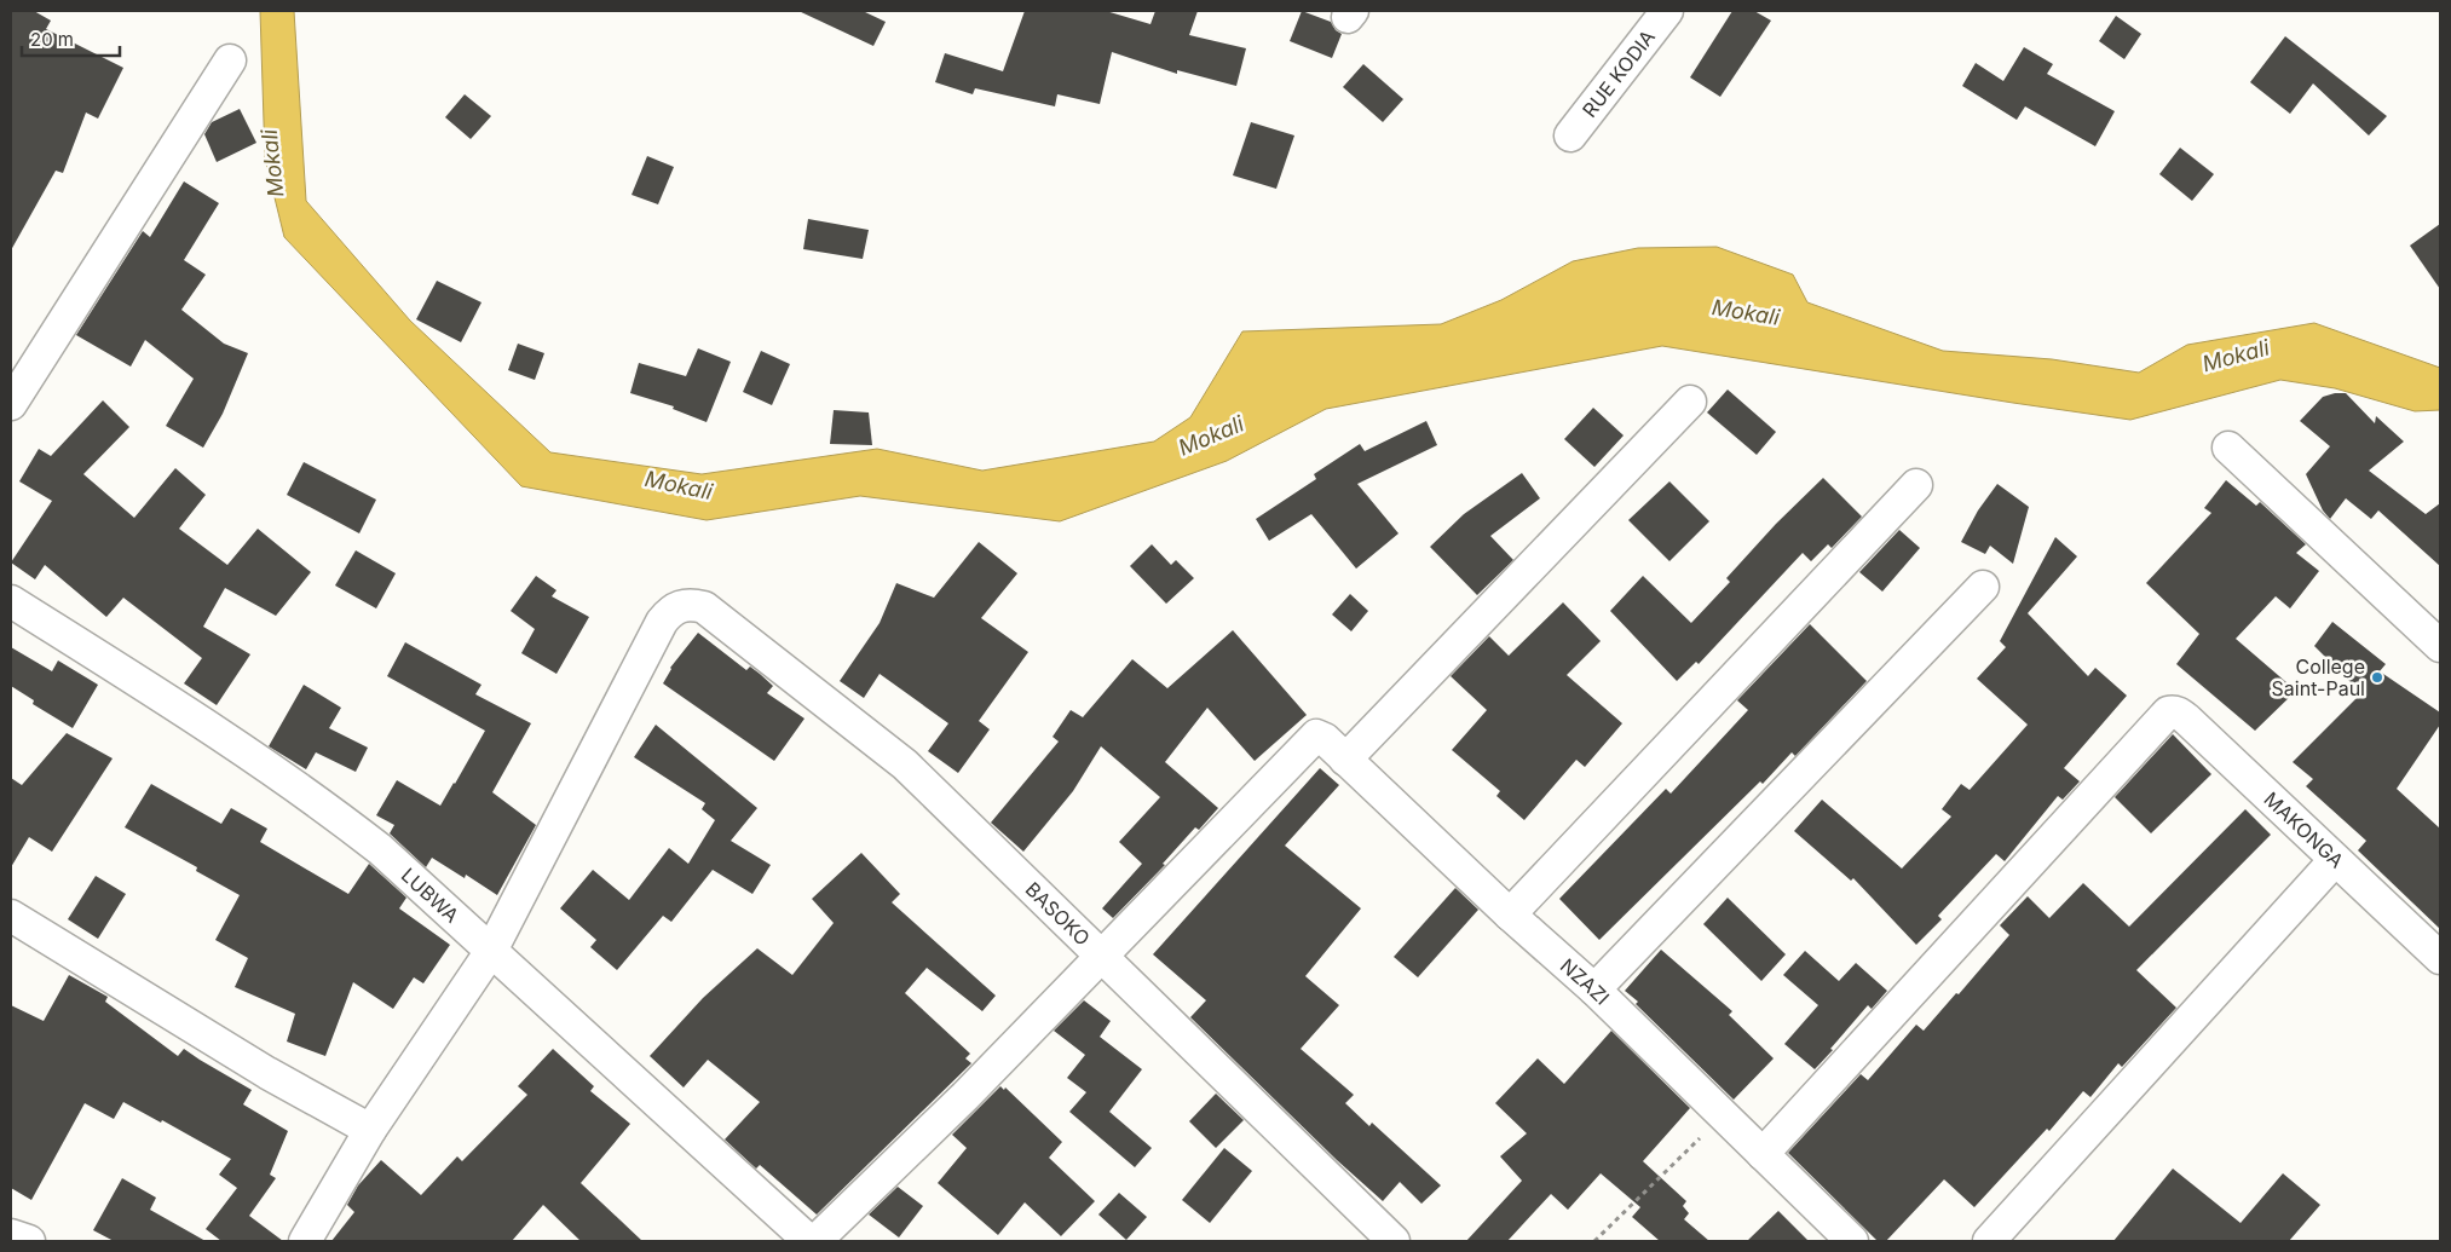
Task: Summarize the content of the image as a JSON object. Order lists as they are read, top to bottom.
{
  "streets": {
    "street": [
      "RUE KODIA",
      "MAKONGA",
      "LUBWA",
      "BASOKO",
      "NZAZI"
    ]
  },
  "crossings": [
    ["MAKONGA", "NZAZI"],
    ["LUBWA", "BASOKO"],
    ["BASOKO", "NZAZI"]
  ],
  "water": ["Mokali"],
  "places": ["College Saint-Paul"],
  "scale_bar": "20 m"
}
